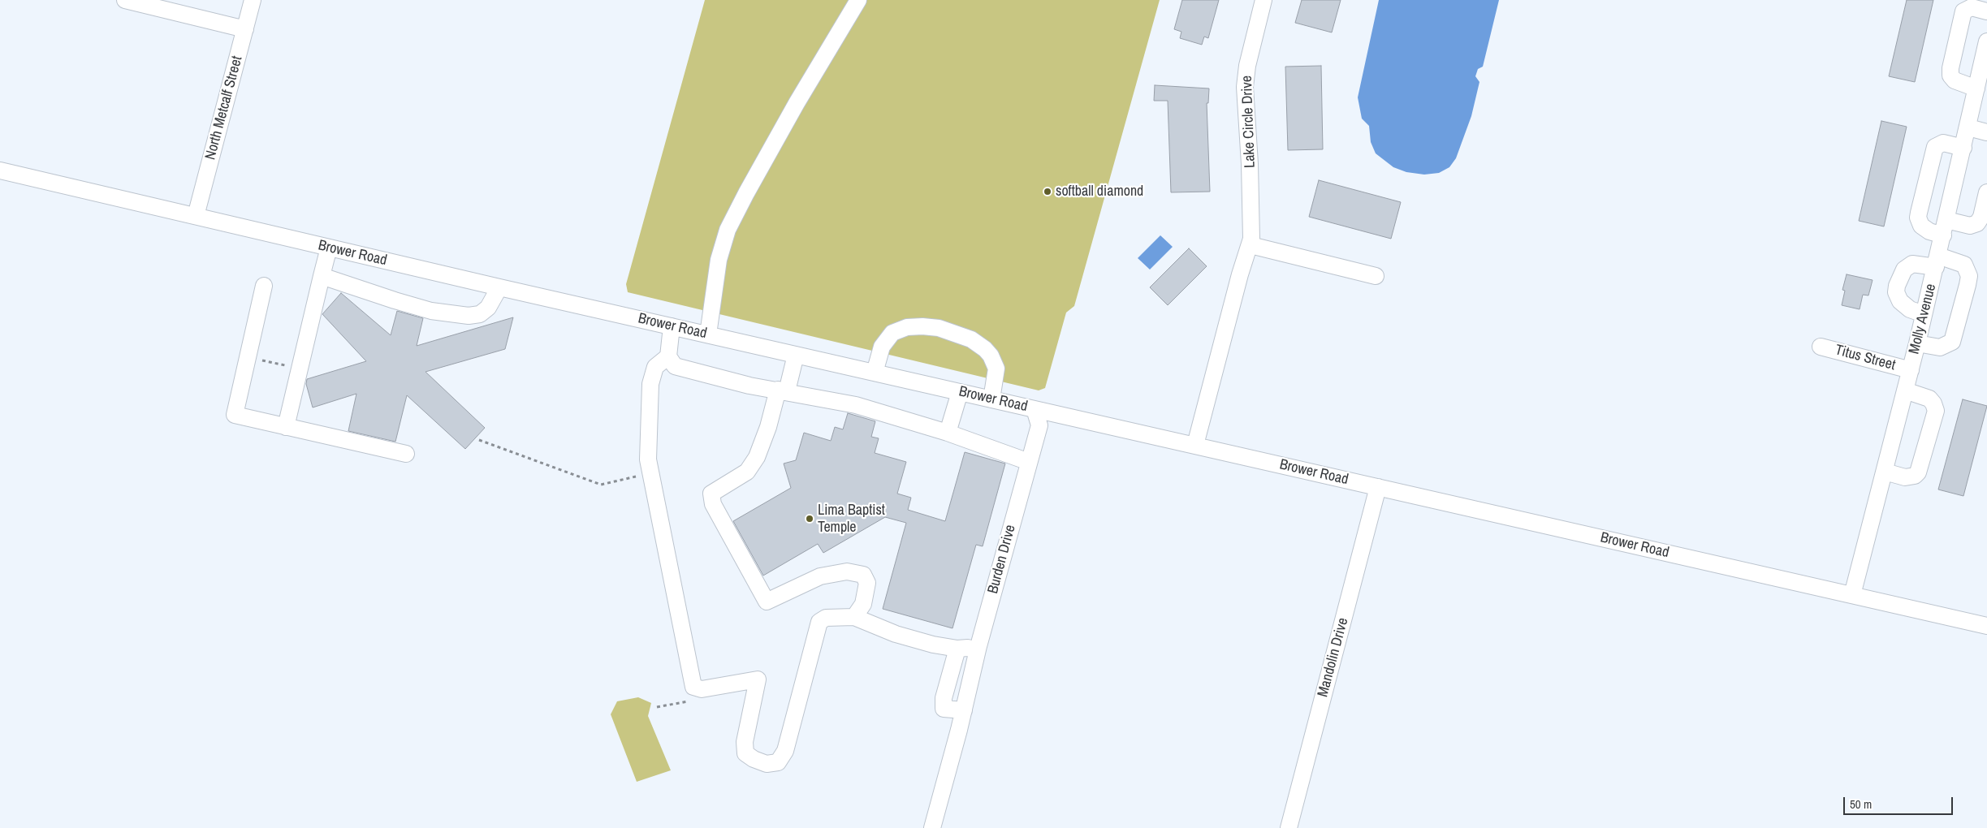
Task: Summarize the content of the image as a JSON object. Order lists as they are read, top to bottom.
{
  "streets": {
    "street": [
      "North Metcalf Street",
      "Lake Circle Drive",
      "Brower Road",
      "Molly Avenue",
      "Titus Street",
      "Burden Drive",
      "Mandolin Drive"
    ]
  },
  "crossings": [
    ["North Metcalf Street", "Brower Road"],
    ["Lake Circle Drive", "Brower Road"],
    ["Brower Road", "Molly Avenue"],
    ["Brower Road", "Burden Drive"],
    ["Brower Road", "Mandolin Drive"],
    ["Molly Avenue", "Titus Street"]
  ],
  "places": ["softball diamond", "Lima Baptist Temple"],
  "scale_bar": "50 m"
}
